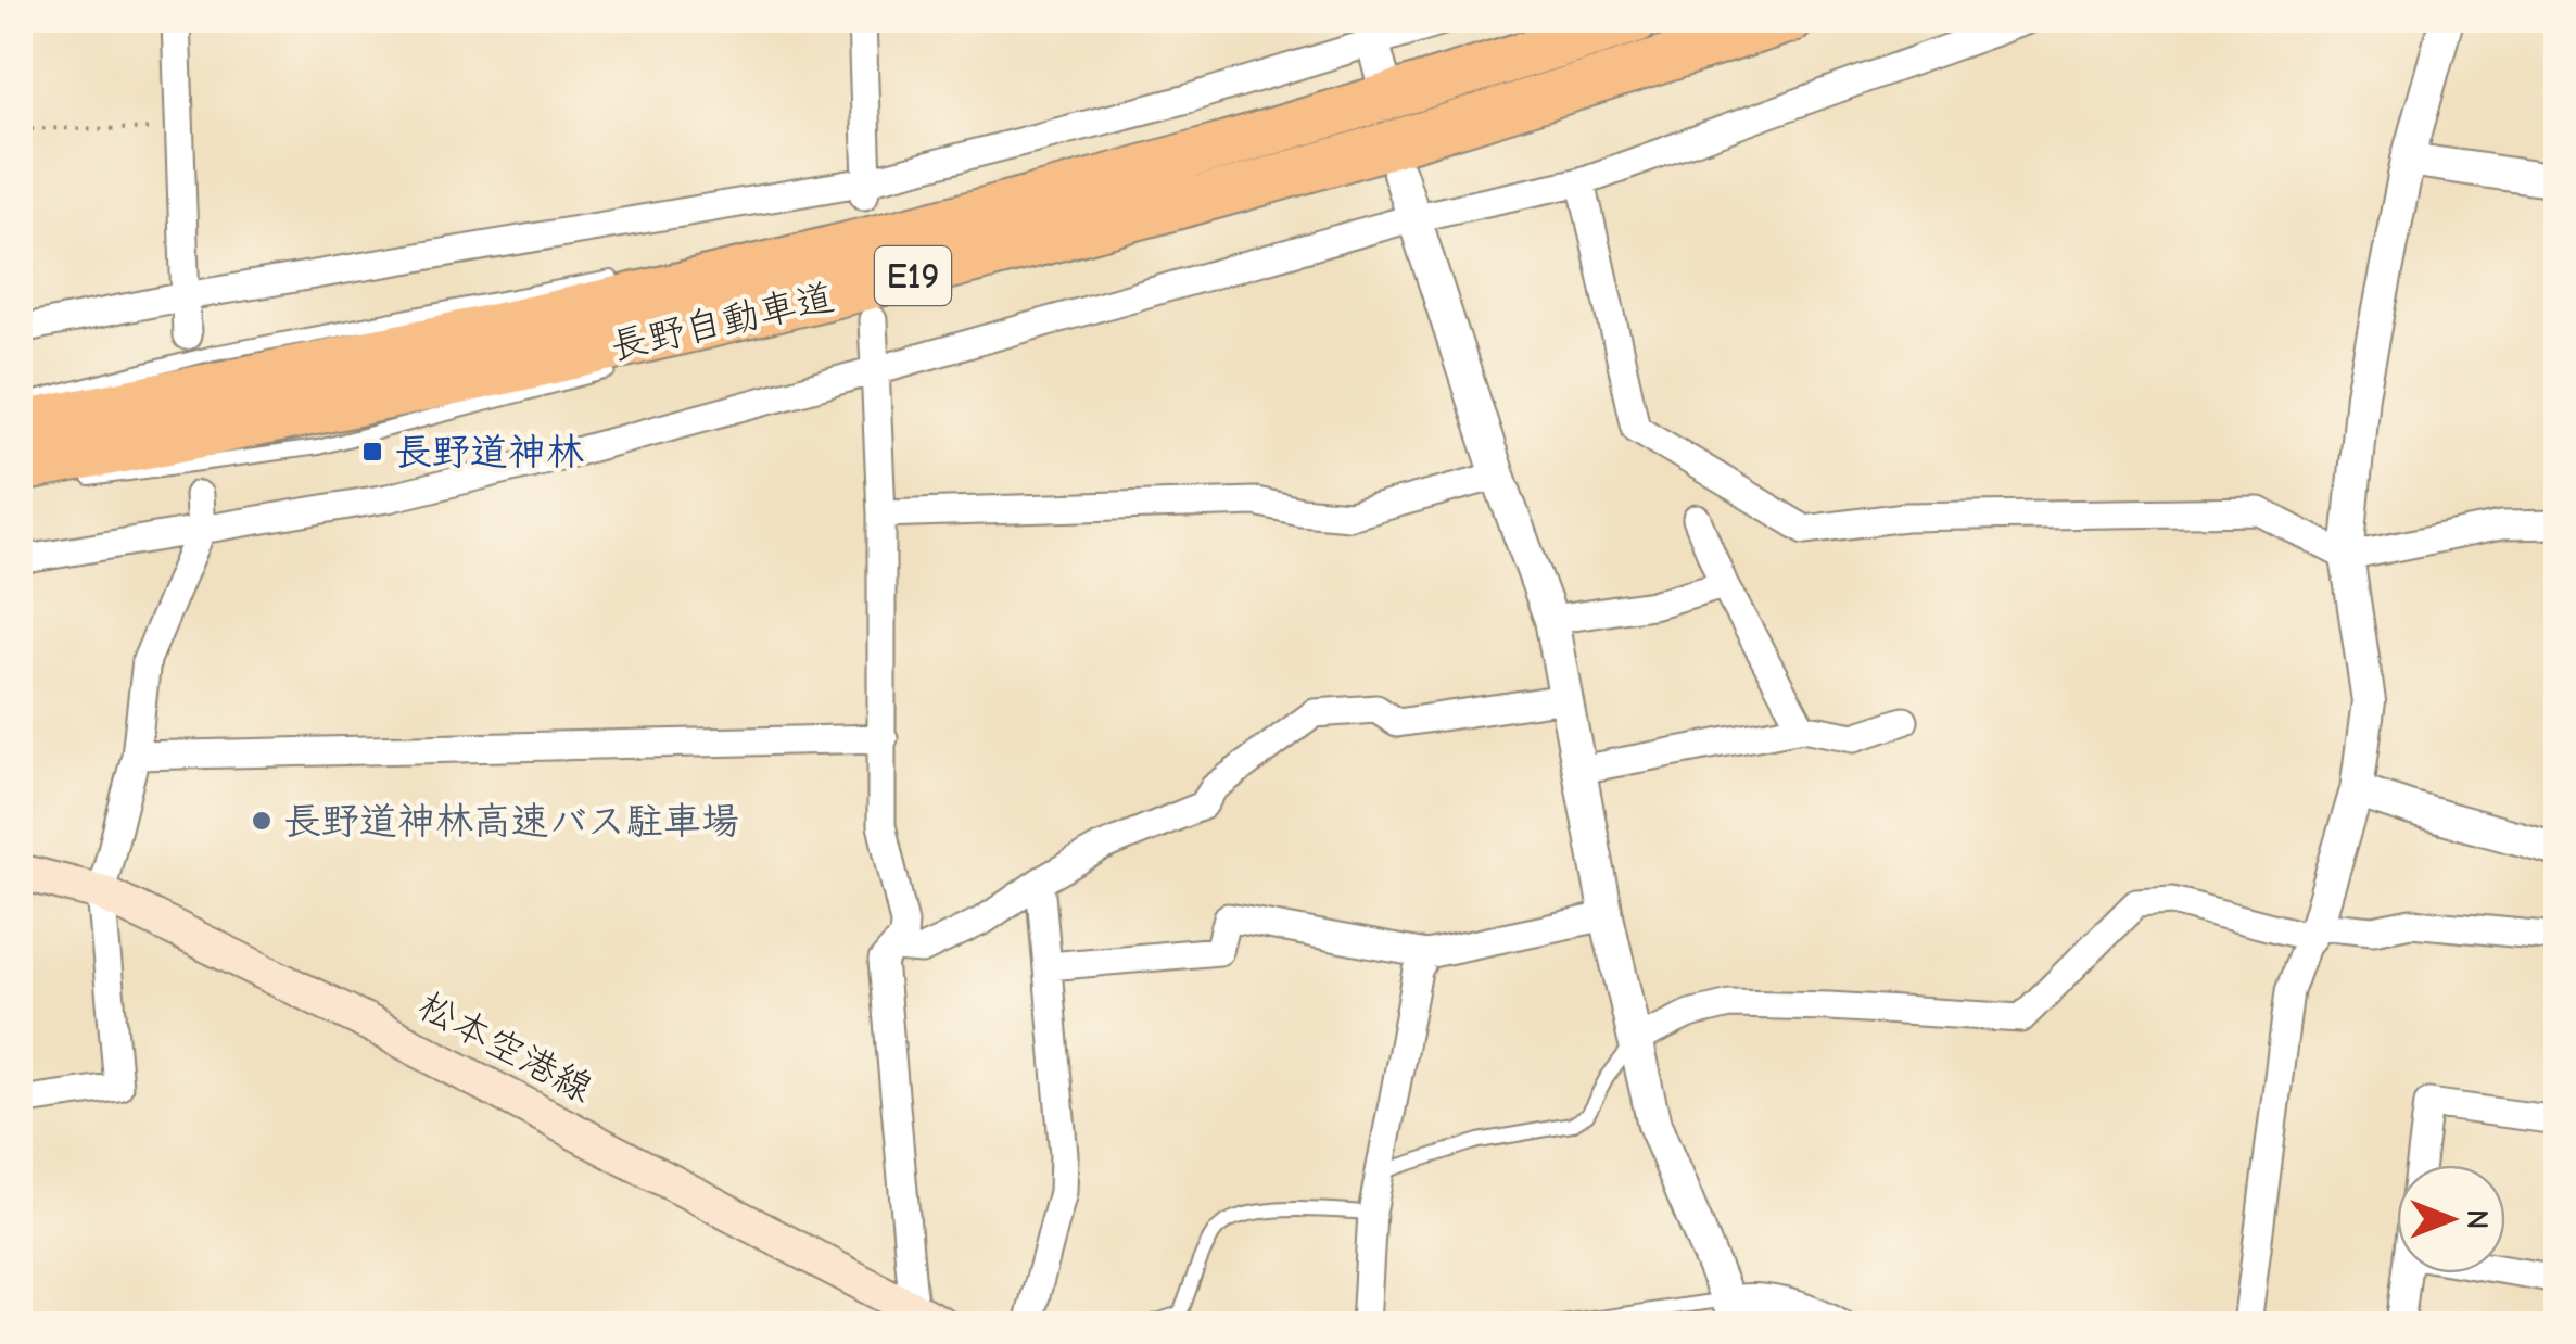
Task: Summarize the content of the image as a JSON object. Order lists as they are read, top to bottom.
{
  "streets": {
    "highway": ["E19", "長野自動車道"],
    "main road": ["松本空港線"]
  },
  "places": {
    "transit": ["長野道神林"],
    "other": ["長野道神林高速バス駐車場"]
  },
  "north": "right"
}
